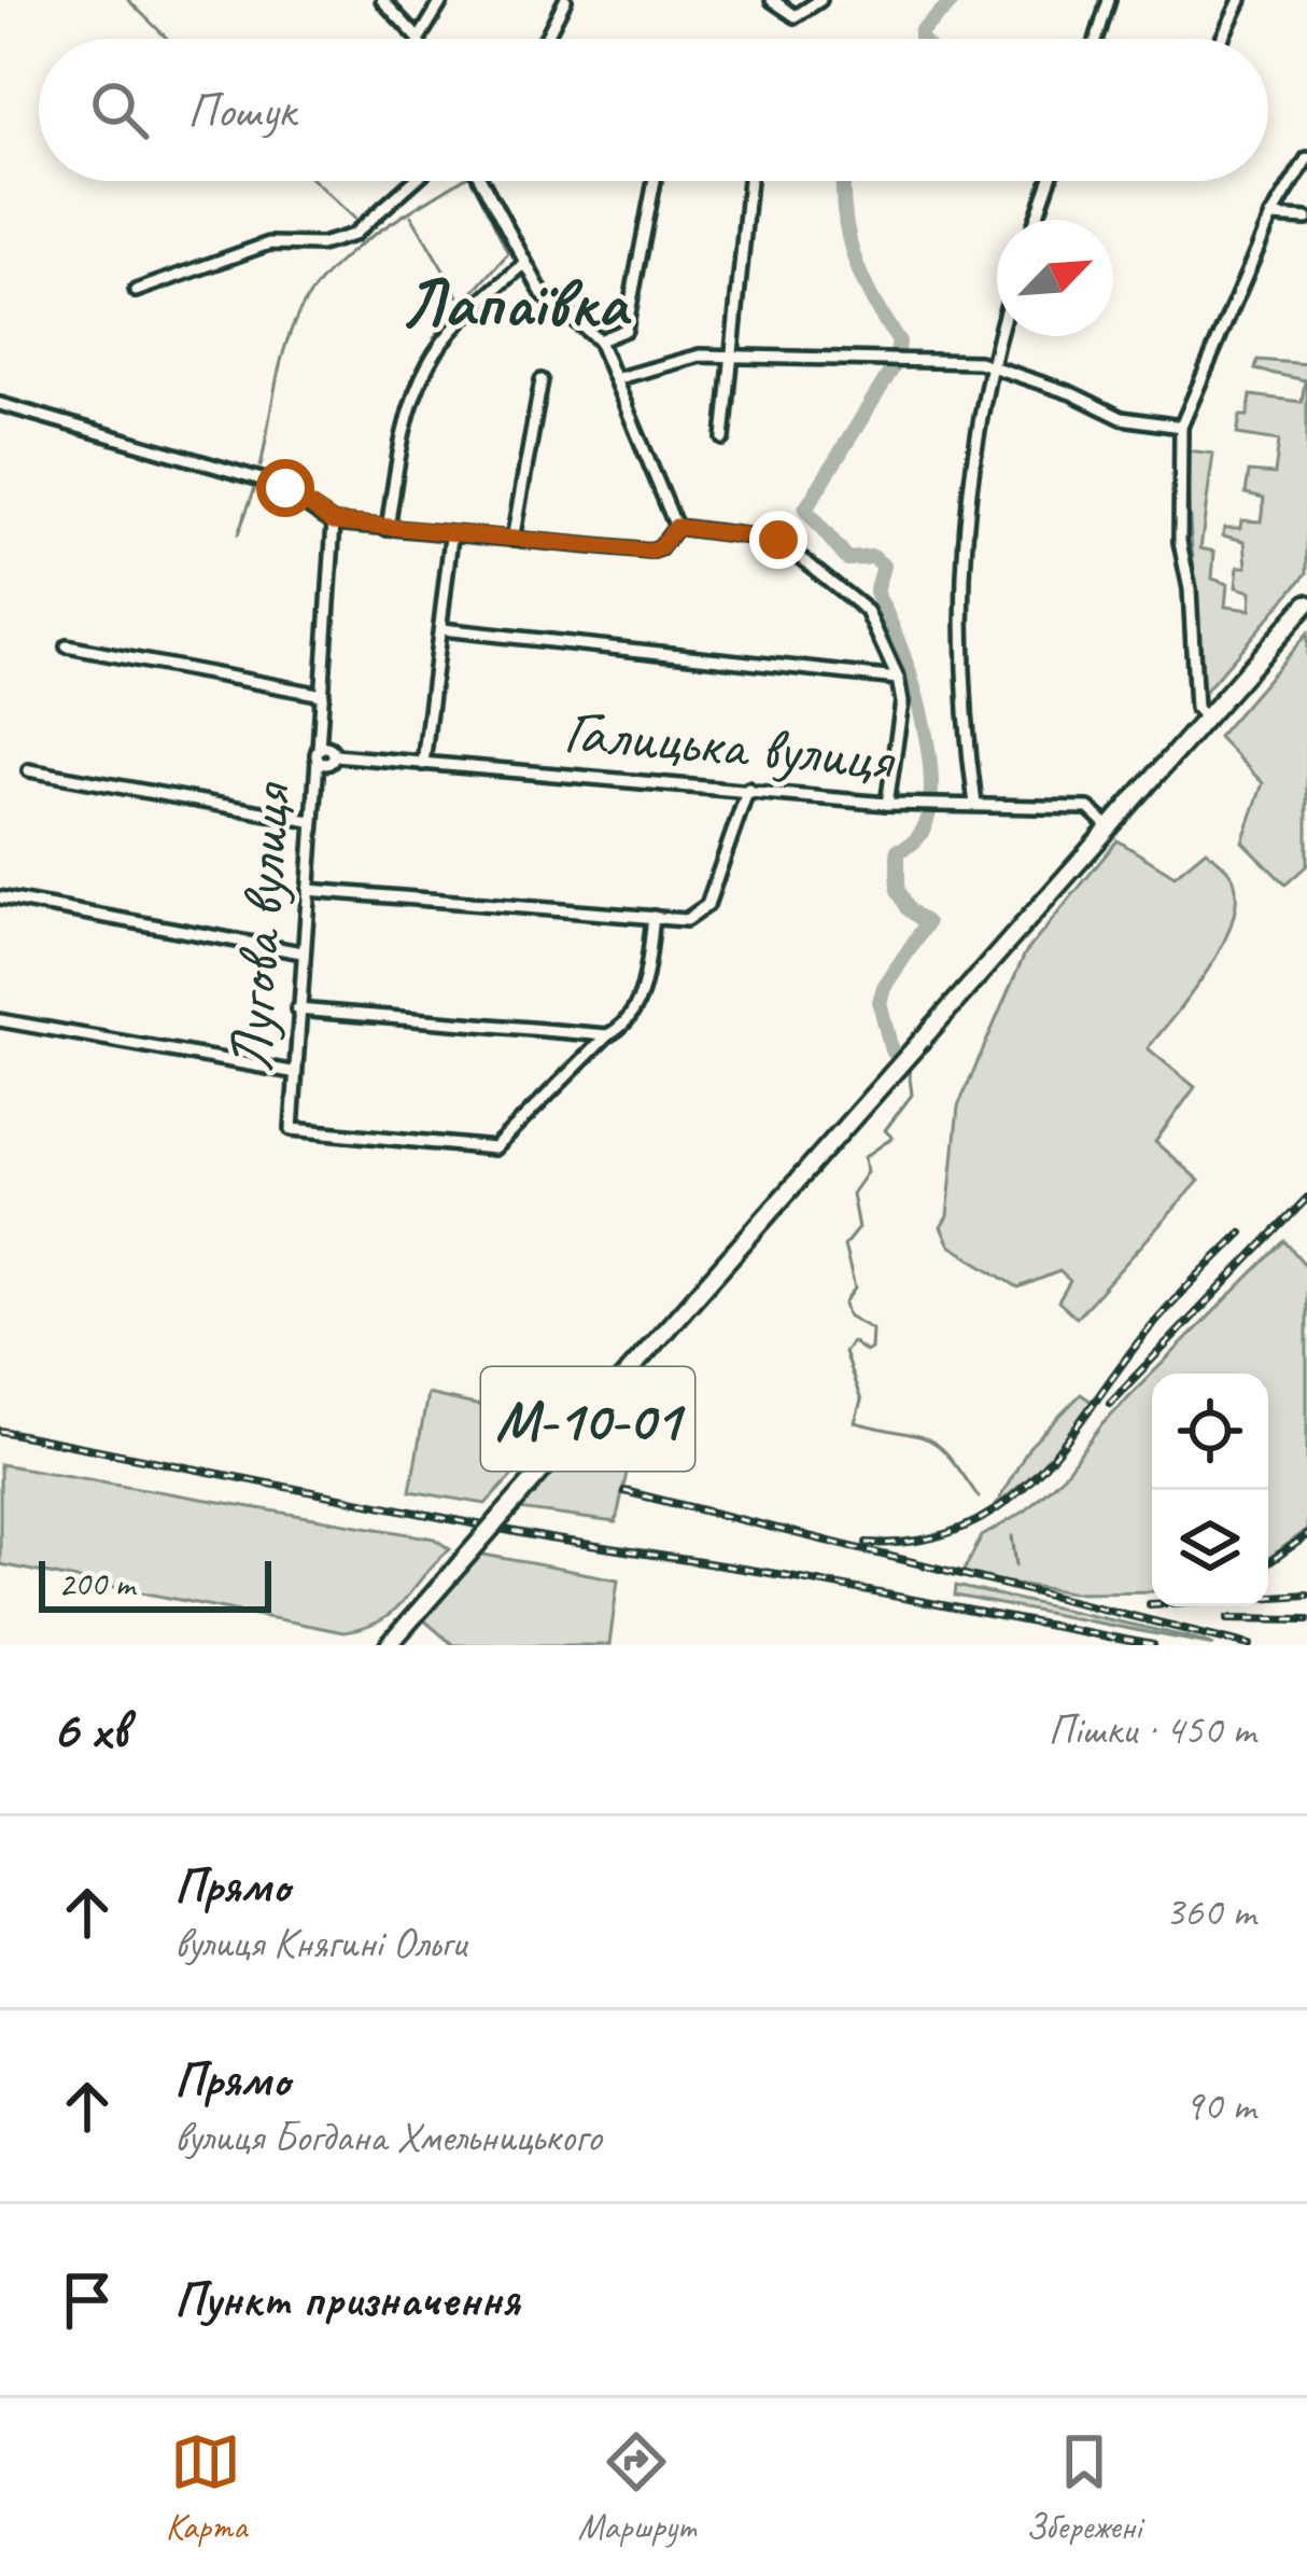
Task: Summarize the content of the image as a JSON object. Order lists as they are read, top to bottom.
{
  "streets": {
    "highway": ["М-10-01"],
    "street": ["Галицька вулиця", "Лугова вулиця"]
  },
  "crossings": [
    ["Галицька вулиця", "Лугова вулиця"],
    ["Галицька вулиця", "М-10-01"]
  ],
  "districts": ["Лапаївка"],
  "scale_bar": "200 m",
  "north": "top right",
  "page": {
    "search": "Пошук",
    "scale": "200 m",
    "heading": ["6 хв", "Пішки · 450 m"],
    "list": [
      ["Прямо", "вулиця Княгині Ольги", "360 m"],
      ["Прямо", "вулиця Богдана Хмельницького", "90 m"],
      "Пункт призначення"
    ],
    "nav": ["Карта", "Маршрут", "Збережені"]
  }
}
